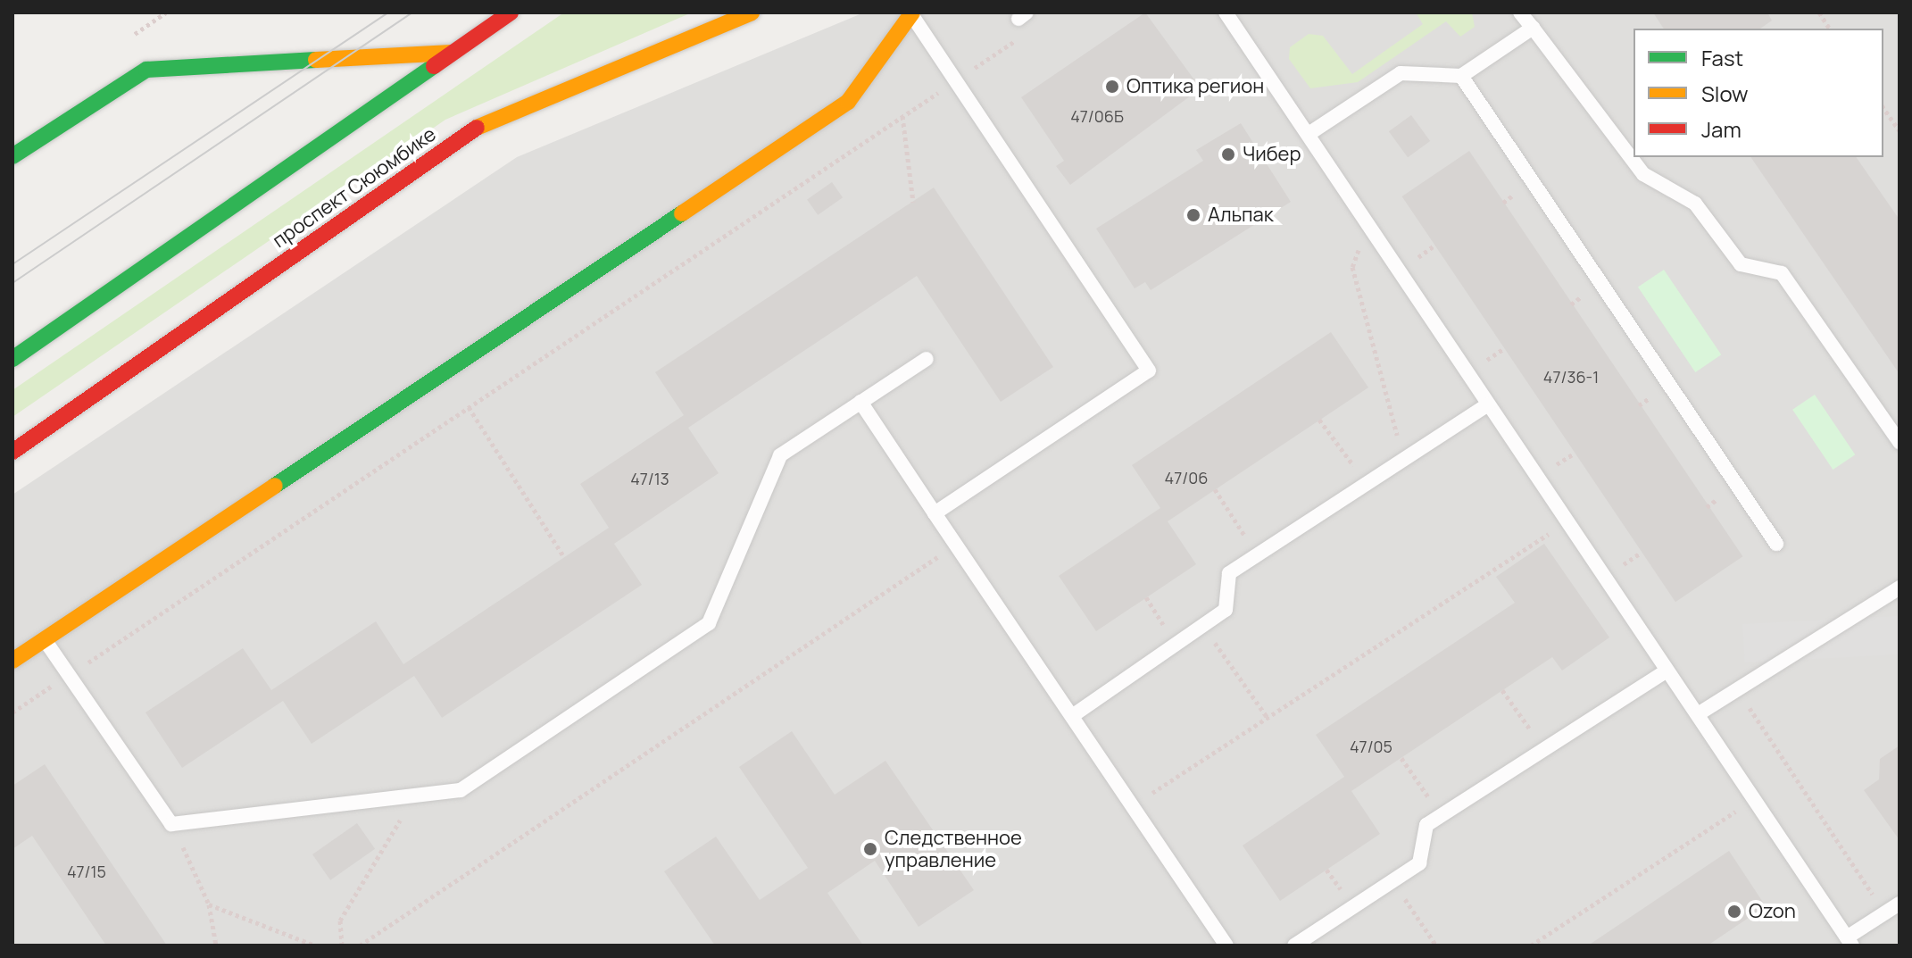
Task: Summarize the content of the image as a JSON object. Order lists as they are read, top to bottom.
{
  "streets": {
    "street": ["проспект Сююмбике"]
  },
  "places": [
    "Оптика регион",
    "Чибер",
    "Альпак",
    "Следственное управление",
    "Ozon"
  ],
  "house_numbers": [
    "47/06Б",
    "47/36-1",
    "47/06",
    "47/13",
    "47/05",
    "47/15"
  ],
  "legend": ["Fast", "Slow", "Jam"]
}
